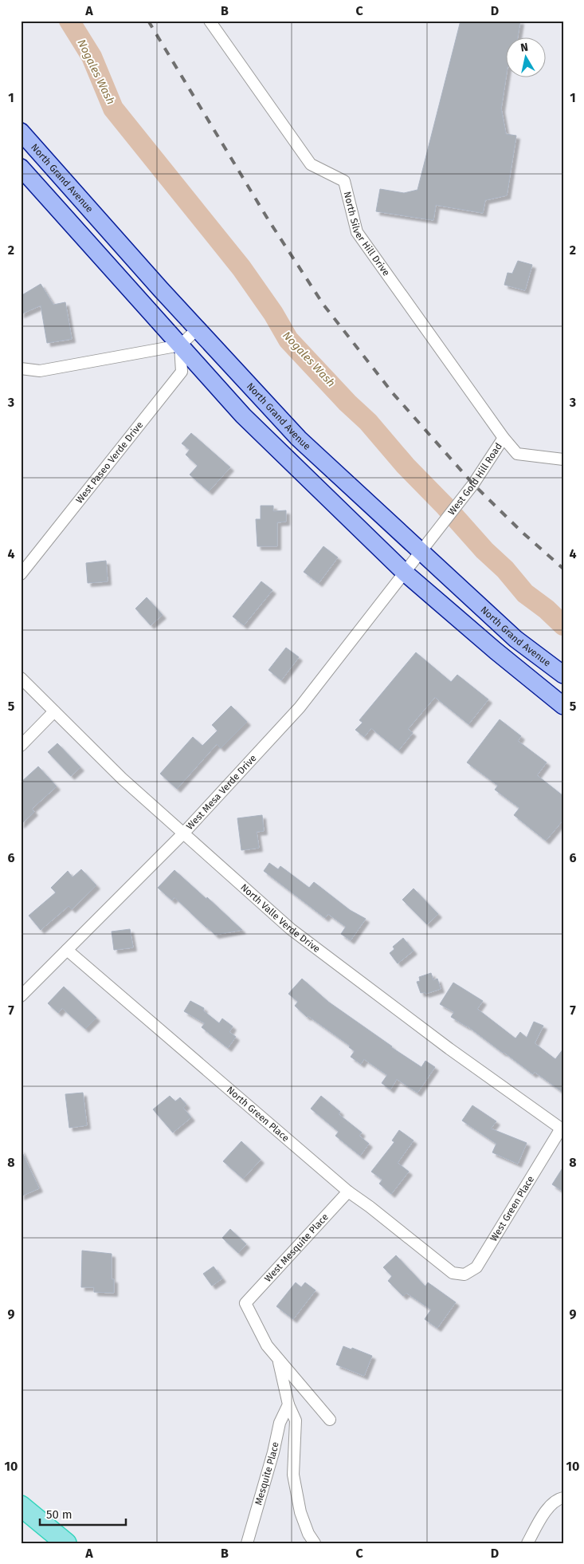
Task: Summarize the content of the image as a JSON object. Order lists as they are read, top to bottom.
{
  "streets": {
    "main road": ["North Grand Avenue"],
    "street": [
      "North Silver Hill Drive",
      "West Paseo Verde Drive",
      "West Gold Hill Road",
      "West Mesa Verde Drive",
      "North Valle Verde Drive",
      "North Green Place",
      "West Green Place",
      "West Mesquite Place",
      "Mesquite Place"
    ]
  },
  "crossings": [
    ["North Grand Avenue", "West Gold Hill Road"],
    ["North Silver Hill Drive", "West Gold Hill Road"],
    ["West Gold Hill Road", "West Mesa Verde Drive"],
    ["West Mesa Verde Drive", "North Valle Verde Drive"],
    ["West Mesa Verde Drive", "North Green Place"],
    ["North Valle Verde Drive", "West Green Place"],
    ["North Green Place", "West Green Place"],
    ["North Green Place", "West Mesquite Place"],
    ["West Mesquite Place", "Mesquite Place"]
  ],
  "water": ["Nogales Wash"],
  "scale_bar": "50 m",
  "north": "top",
  "grid": {
    "columns": [
      "A",
      "B",
      "C",
      "D"
    ],
    "rows": [
      "1",
      "2",
      "3",
      "4",
      "5",
      "6",
      "7",
      "8",
      "9",
      "10"
    ]
  }
}
